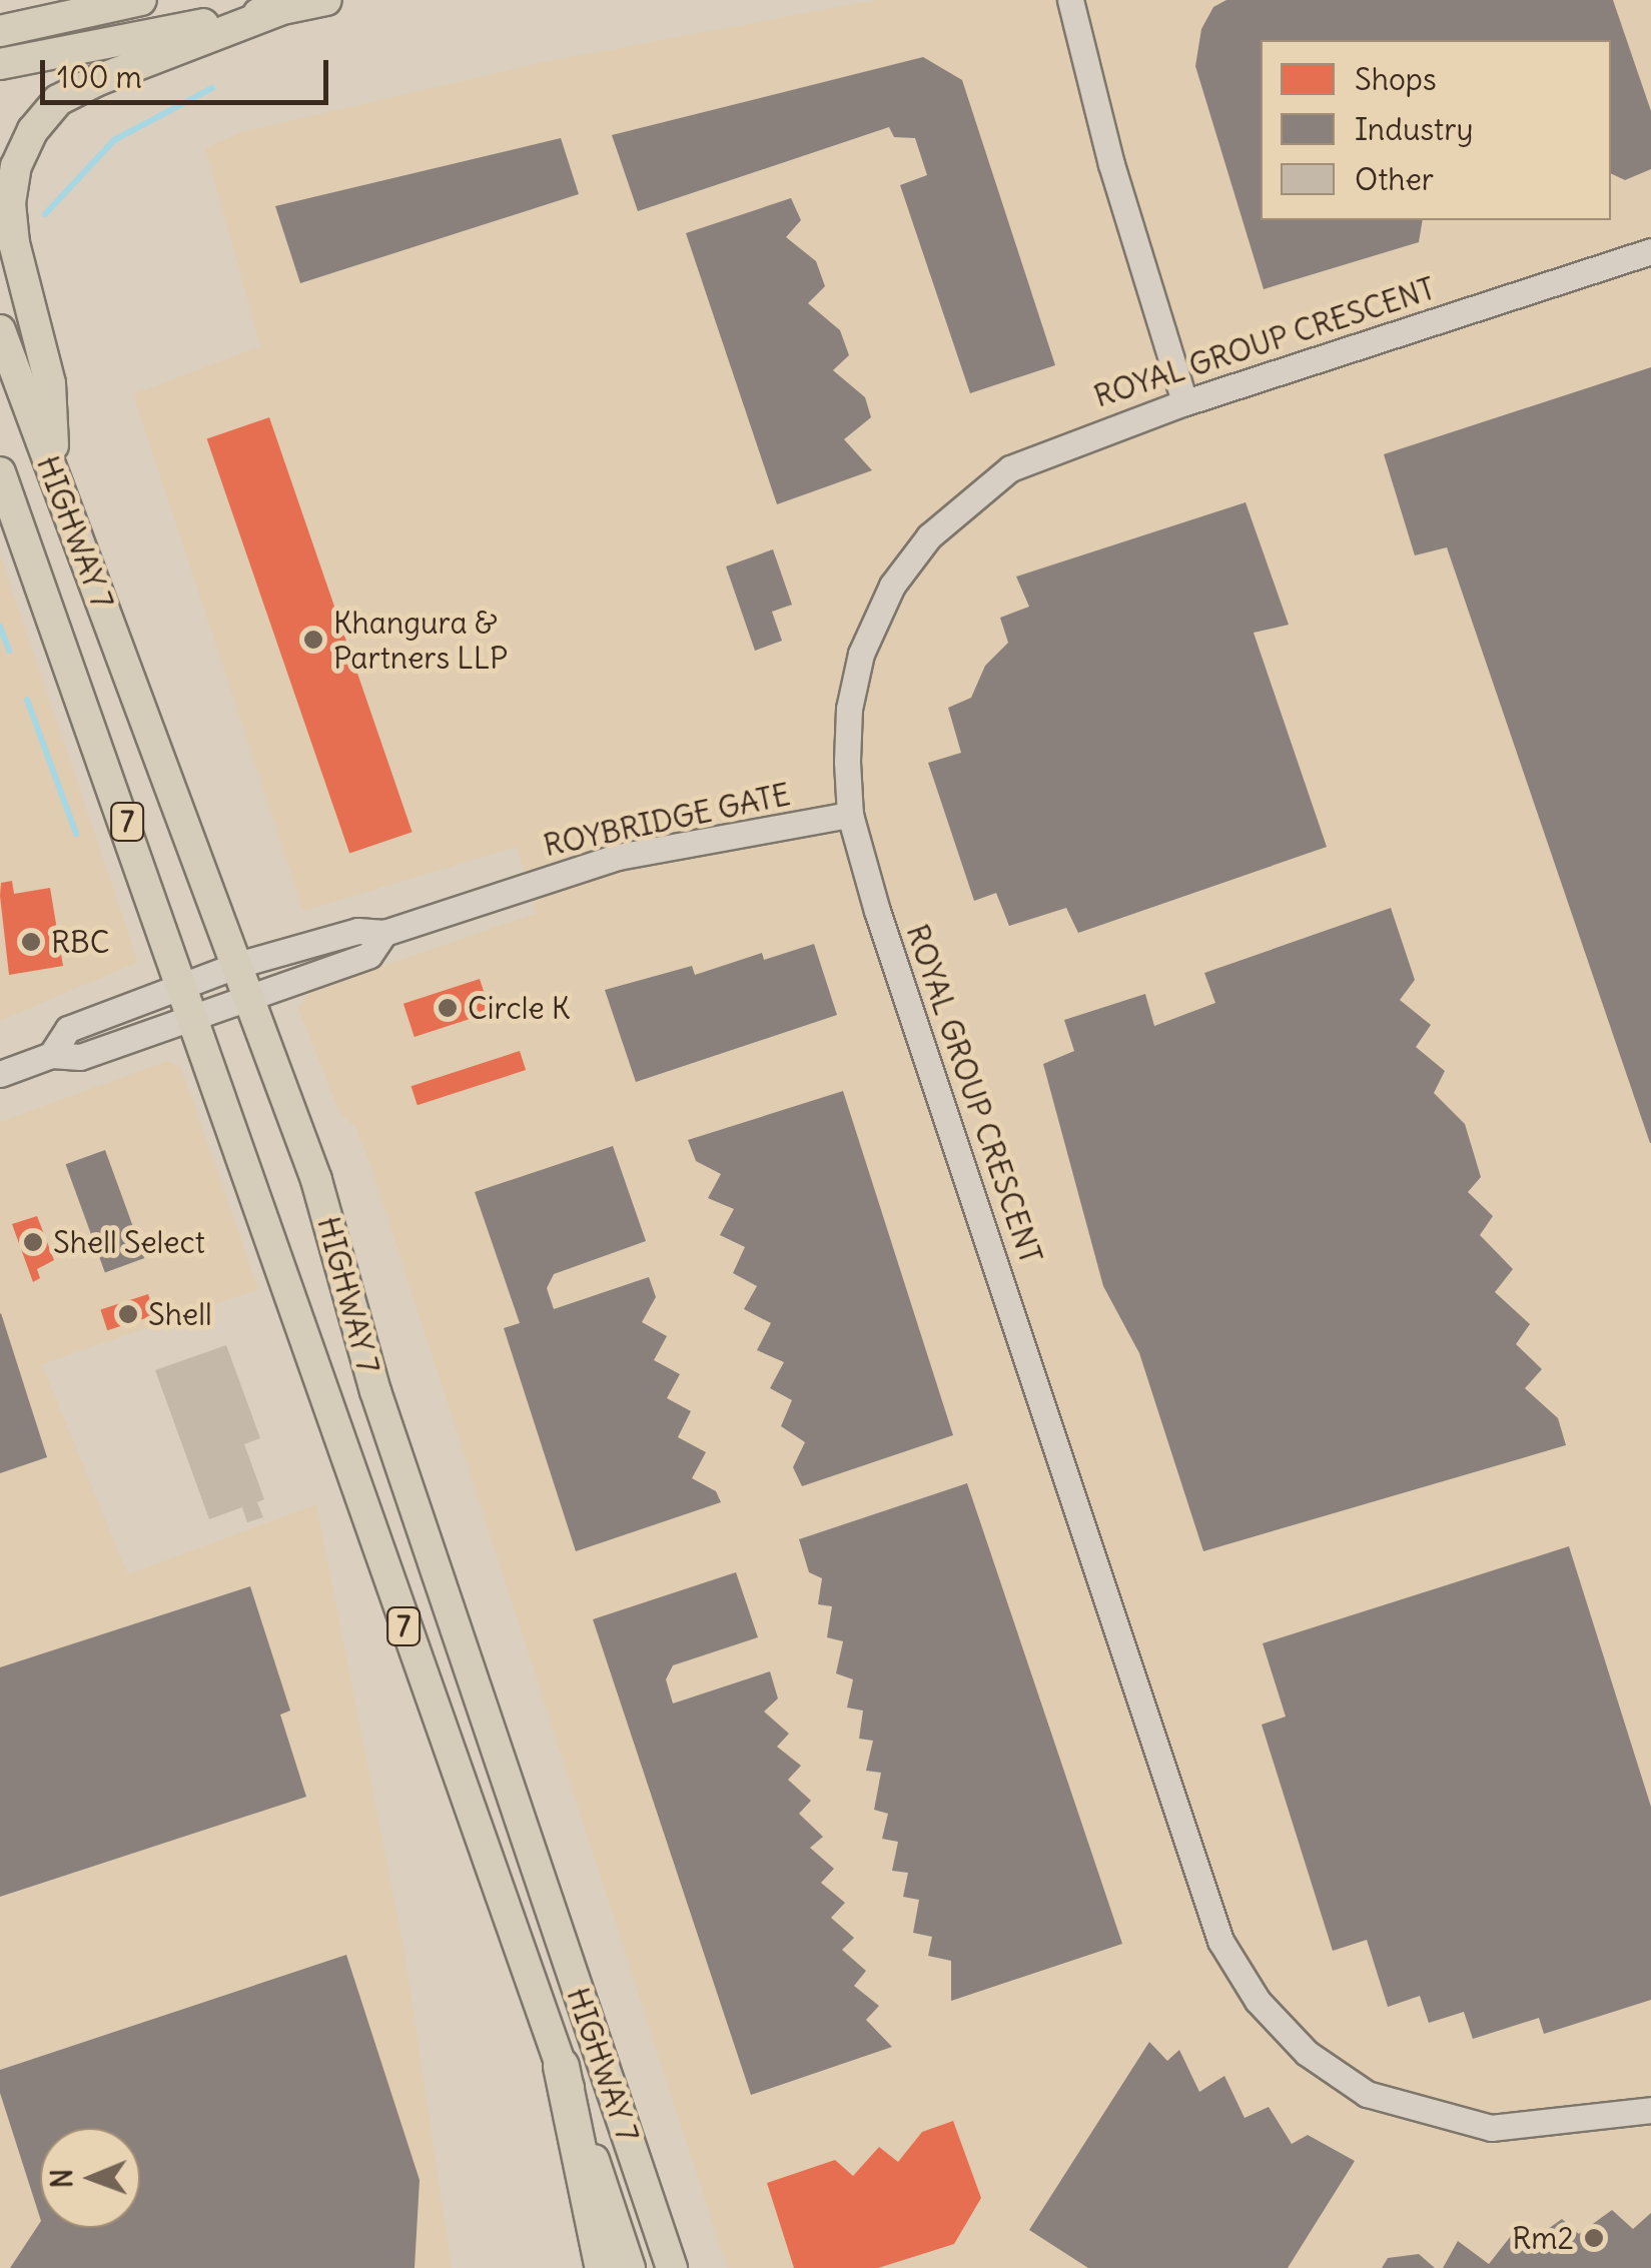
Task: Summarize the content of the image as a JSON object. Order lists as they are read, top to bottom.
{
  "streets": {
    "main road": ["HIGHWAY 7", "7"],
    "street": ["ROYAL GROUP CRESCENT", "ROYBRIDGE GATE"]
  },
  "crossings": [
    ["ROYAL GROUP CRESCENT", "ROYBRIDGE GATE"],
    ["HIGHWAY 7", "ROYBRIDGE GATE"]
  ],
  "places": [
    "Khangura & Partners LLP",
    "RBC",
    "Circle K",
    "Shell Select",
    "Shell",
    "Rm2"
  ],
  "legend": ["Shops", "Industry", "Other"],
  "scale_bar": "100 m",
  "north": "left"
}
